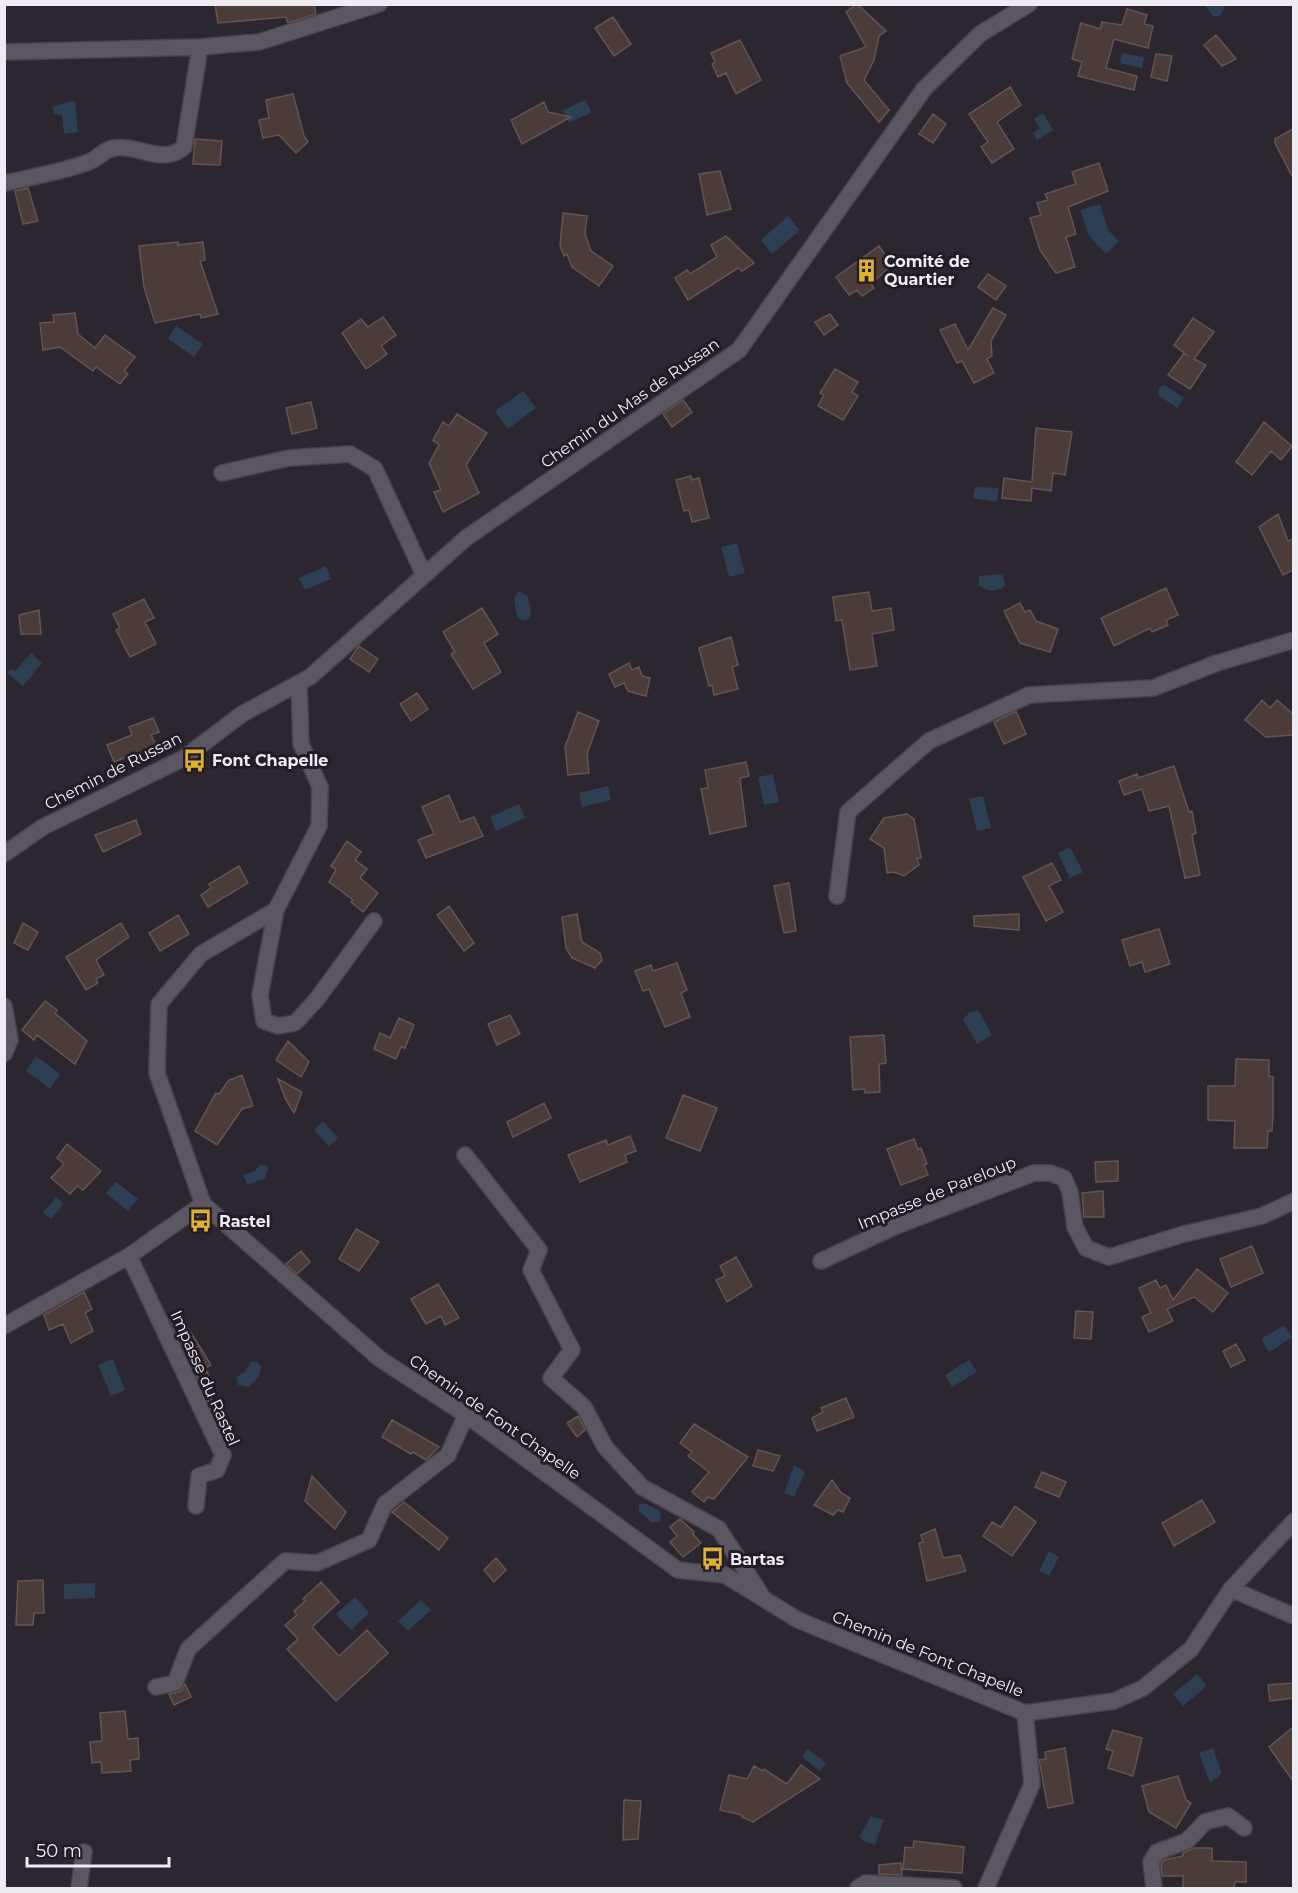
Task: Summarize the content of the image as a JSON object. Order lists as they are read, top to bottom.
{
  "streets": {
    "street": [
      "Chemin du Mas de Russan",
      "Chemin de Russan",
      "Impasse de Pareloup",
      "Impasse du Rastel",
      "Chemin de Font Chapelle"
    ]
  },
  "crossings": [
    ["Chemin du Mas de Russan", "Chemin de Russan"]
  ],
  "places": {
    "building": ["Comité de Quartier"],
    "bus stop": ["Font Chapelle", "Rastel", "Bartas"]
  },
  "scale_bar": "50 m"
}
